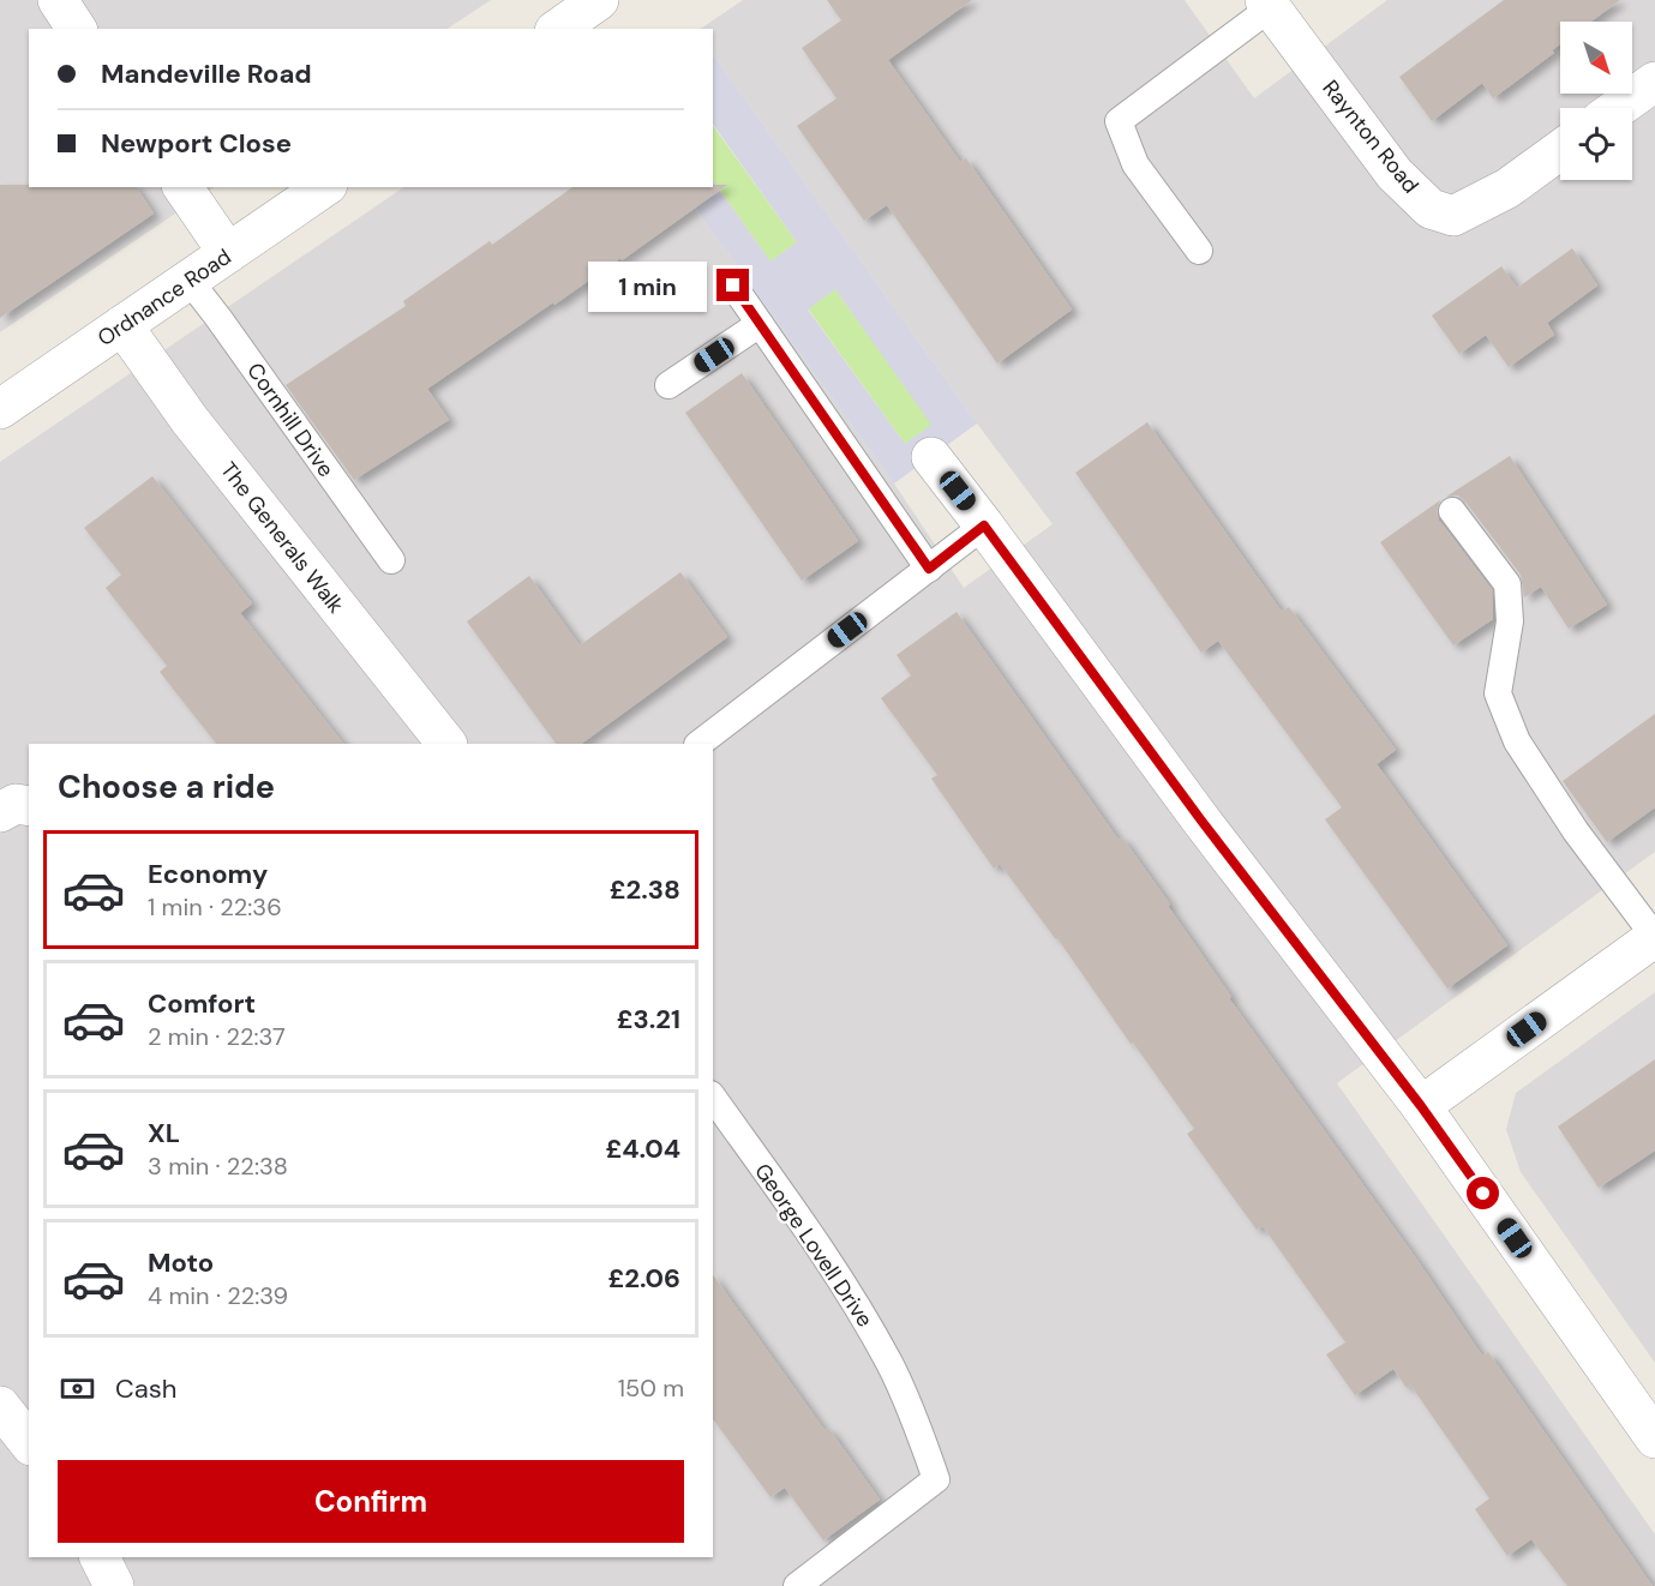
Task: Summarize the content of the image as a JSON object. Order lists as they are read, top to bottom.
{
  "streets": {
    "street": ["Raynton Road", "Ordnance Road", "The Generals Walk"],
    "lane": ["Cornhill Drive", "George Lovell Drive"]
  },
  "crossings": [
    ["Ordnance Road", "Cornhill Drive"],
    ["Ordnance Road", "The Generals Walk"]
  ],
  "north": "bottom right",
  "page": {
    "banner": ["Mandeville Road", "Newport Close"],
    "bubble": "1 min",
    "heading": "Choose a ride",
    "list": [
      {
        "name": "Economy",
        "note": "1 min · 22:36",
        "value": "£2.38"
      },
      {
        "name": "Comfort",
        "note": "2 min · 22:37",
        "value": "£3.21"
      },
      {
        "name": "XL",
        "note": "3 min · 22:38",
        "value": "£4.04"
      },
      {
        "name": "Moto",
        "note": "4 min · 22:39",
        "value": "£2.06"
      }
    ],
    "pay": ["Cash", "150 m"],
    "buttons": "Confirm"
  }
}
